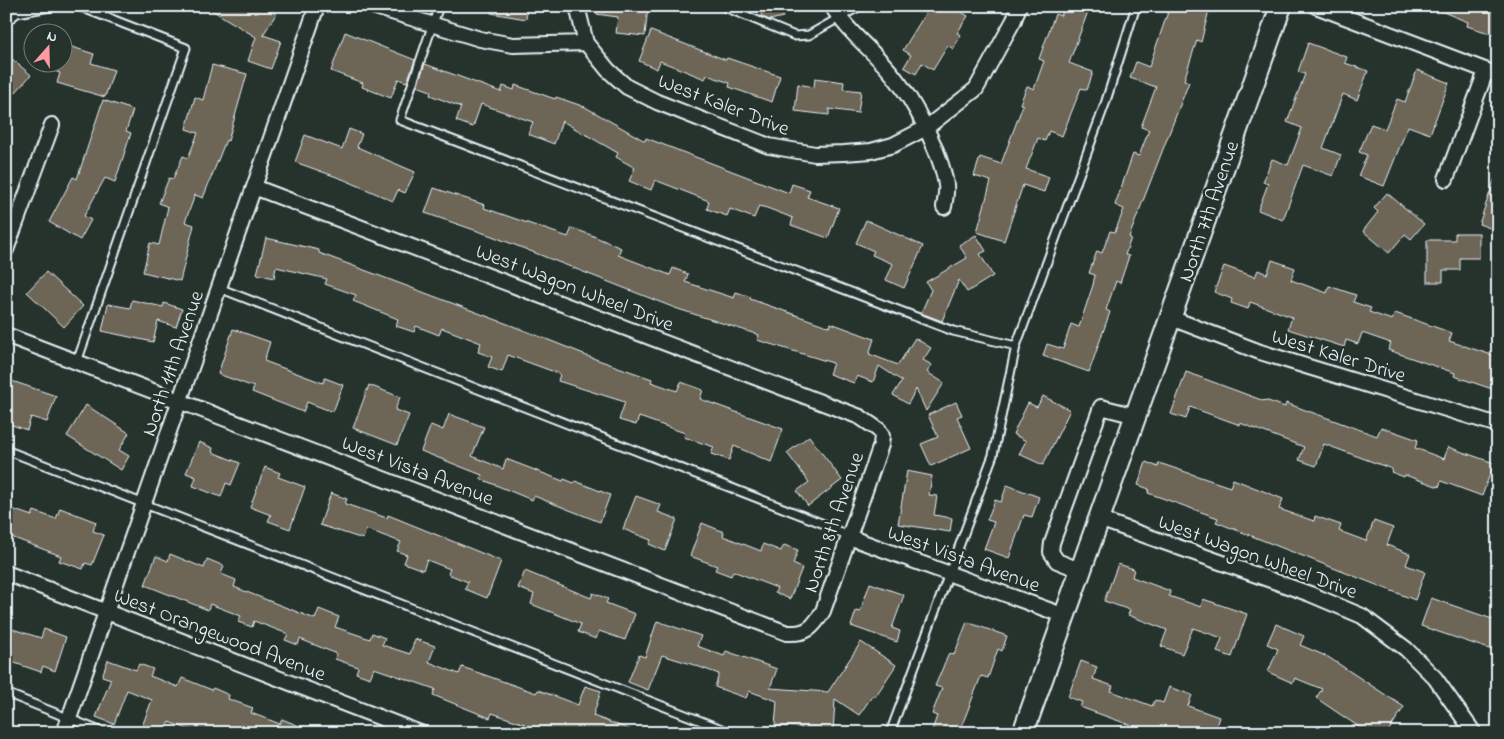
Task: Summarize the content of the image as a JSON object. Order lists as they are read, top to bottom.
{
  "streets": {
    "main road": ["North 7th Avenue"],
    "street": [
      "West Kaler Drive",
      "West Wagon Wheel Drive",
      "North 11th Avenue",
      "West Vista Avenue",
      "North 8th Avenue",
      "West Orangewood Avenue"
    ]
  },
  "crossings": [
    ["West Kaler Drive", "North 7th Avenue"],
    ["North 7th Avenue", "West Wagon Wheel Drive"],
    ["North 7th Avenue", "West Vista Avenue"],
    ["West Wagon Wheel Drive", "North 11th Avenue"],
    ["West Wagon Wheel Drive", "North 8th Avenue"],
    ["North 11th Avenue", "West Vista Avenue"],
    ["North 11th Avenue", "West Orangewood Avenue"],
    ["West Vista Avenue", "North 8th Avenue"]
  ],
  "north": "top"
}
